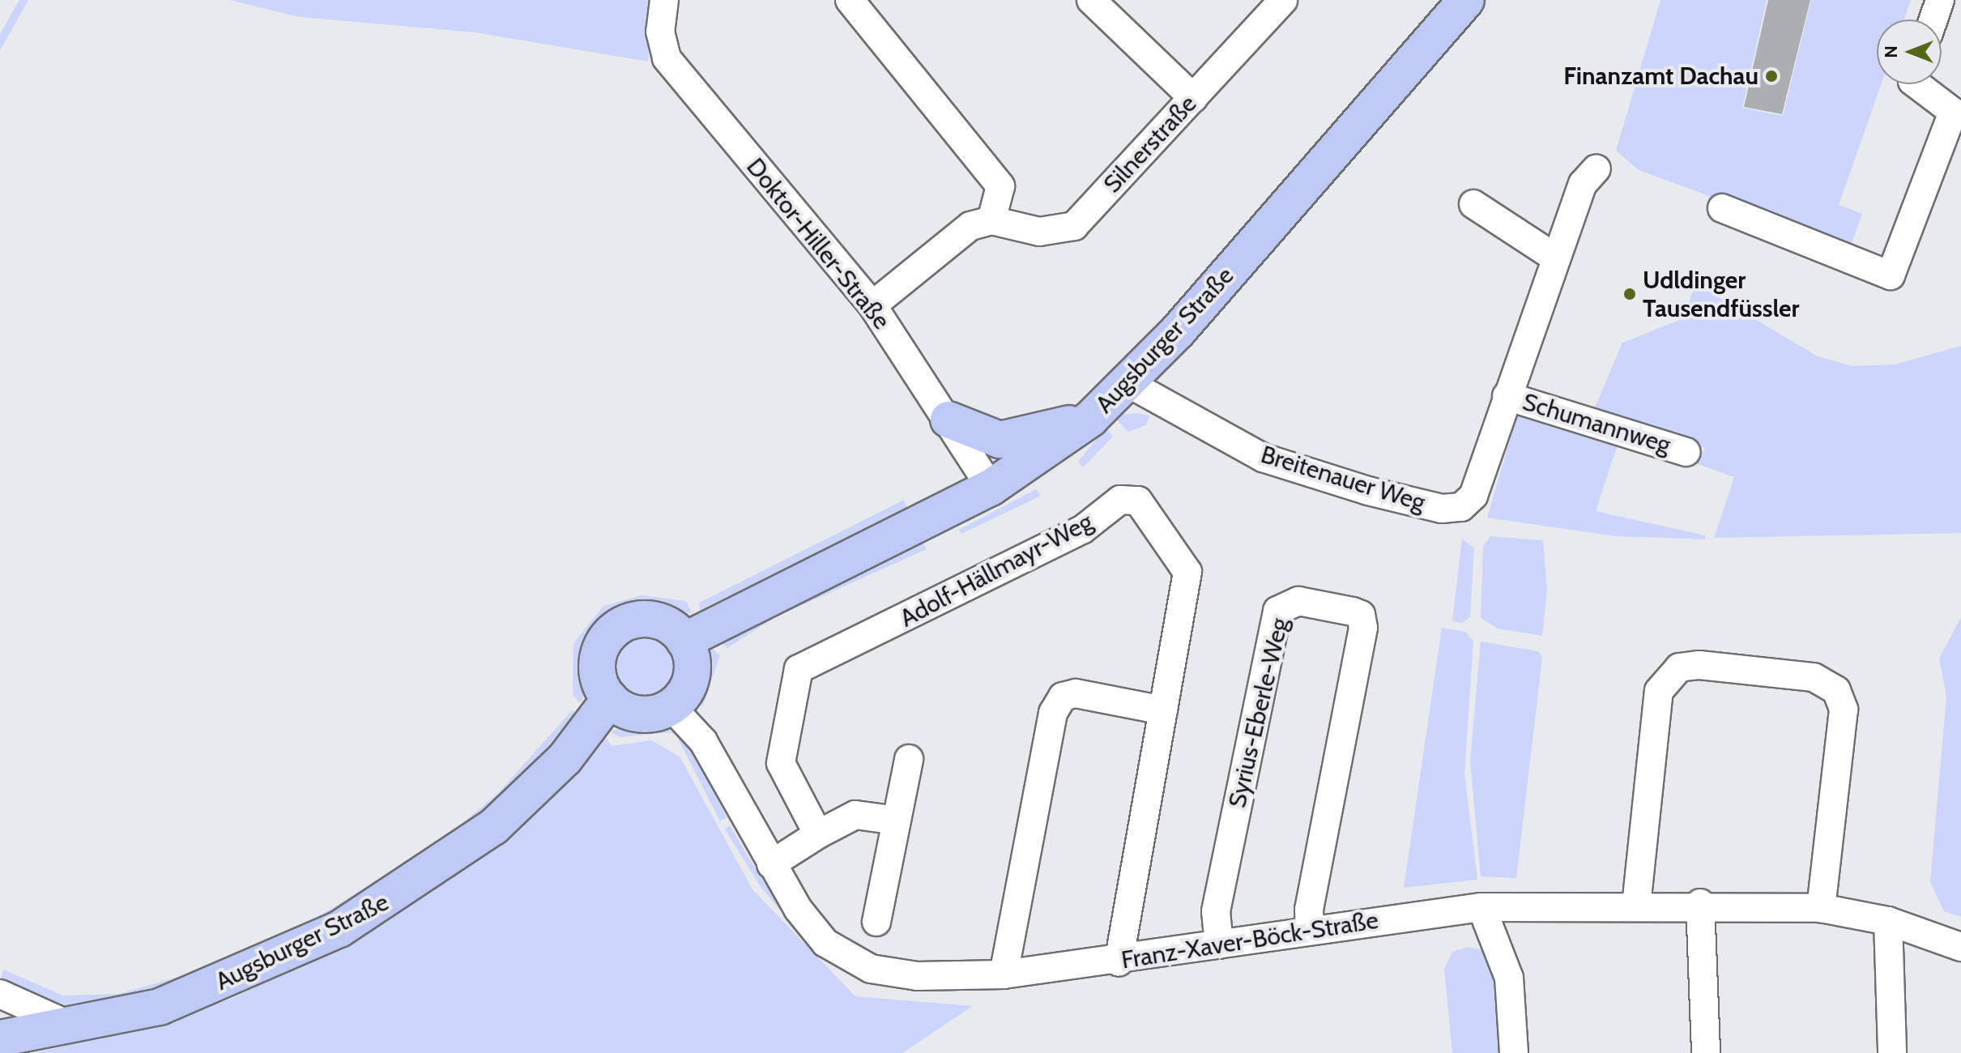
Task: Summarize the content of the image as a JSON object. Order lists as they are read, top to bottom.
{
  "streets": {
    "main road": ["Augsburger Straße"],
    "street": [
      "Silnerstraße",
      "Doktor-Hiller-Straße",
      "Schumannweg",
      "Breitenauer Weg",
      "Adolf-Hällmayr-Weg",
      "Syrius-Eberle-Weg",
      "Franz-Xaver-Böck-Straße"
    ]
  },
  "crossings": [
    ["Doktor-Hiller-Straße", "Augsburger Straße"],
    ["Augsburger Straße", "Breitenauer Weg"],
    ["Augsburger Straße", "Franz-Xaver-Böck-Straße"],
    ["Schumannweg", "Breitenauer Weg"],
    ["Adolf-Hällmayr-Weg", "Franz-Xaver-Böck-Straße"],
    ["Syrius-Eberle-Weg", "Franz-Xaver-Böck-Straße"]
  ],
  "places": ["Finanzamt Dachau", "Udldinger Tausendfüssler"],
  "north": "left"
}
